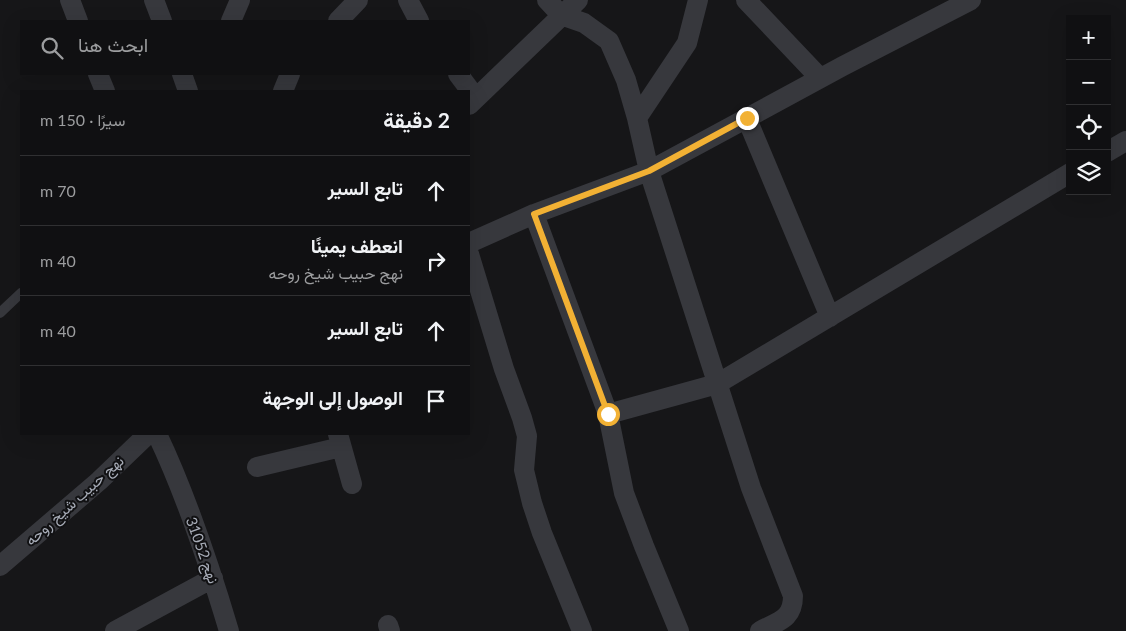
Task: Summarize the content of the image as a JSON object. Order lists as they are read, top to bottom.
{
  "streets": {
    "street": ["نهج حبيب شيخ روحه", "نهج 31052"]
  },
  "page": {
    "map_buttons": ["+", "−"],
    "search": "ابحث هنا",
    "heading": ["2 دقيقة", "سيرًا · 150 m"],
    "list": [
      ["تابع السير", "70 m"],
      ["انعطف يمينًا", "نهج حبيب شيخ روحه", "40 m"],
      ["تابع السير", "40 m"],
      "الوصول إلى الوجهة"
    ]
  }
}
